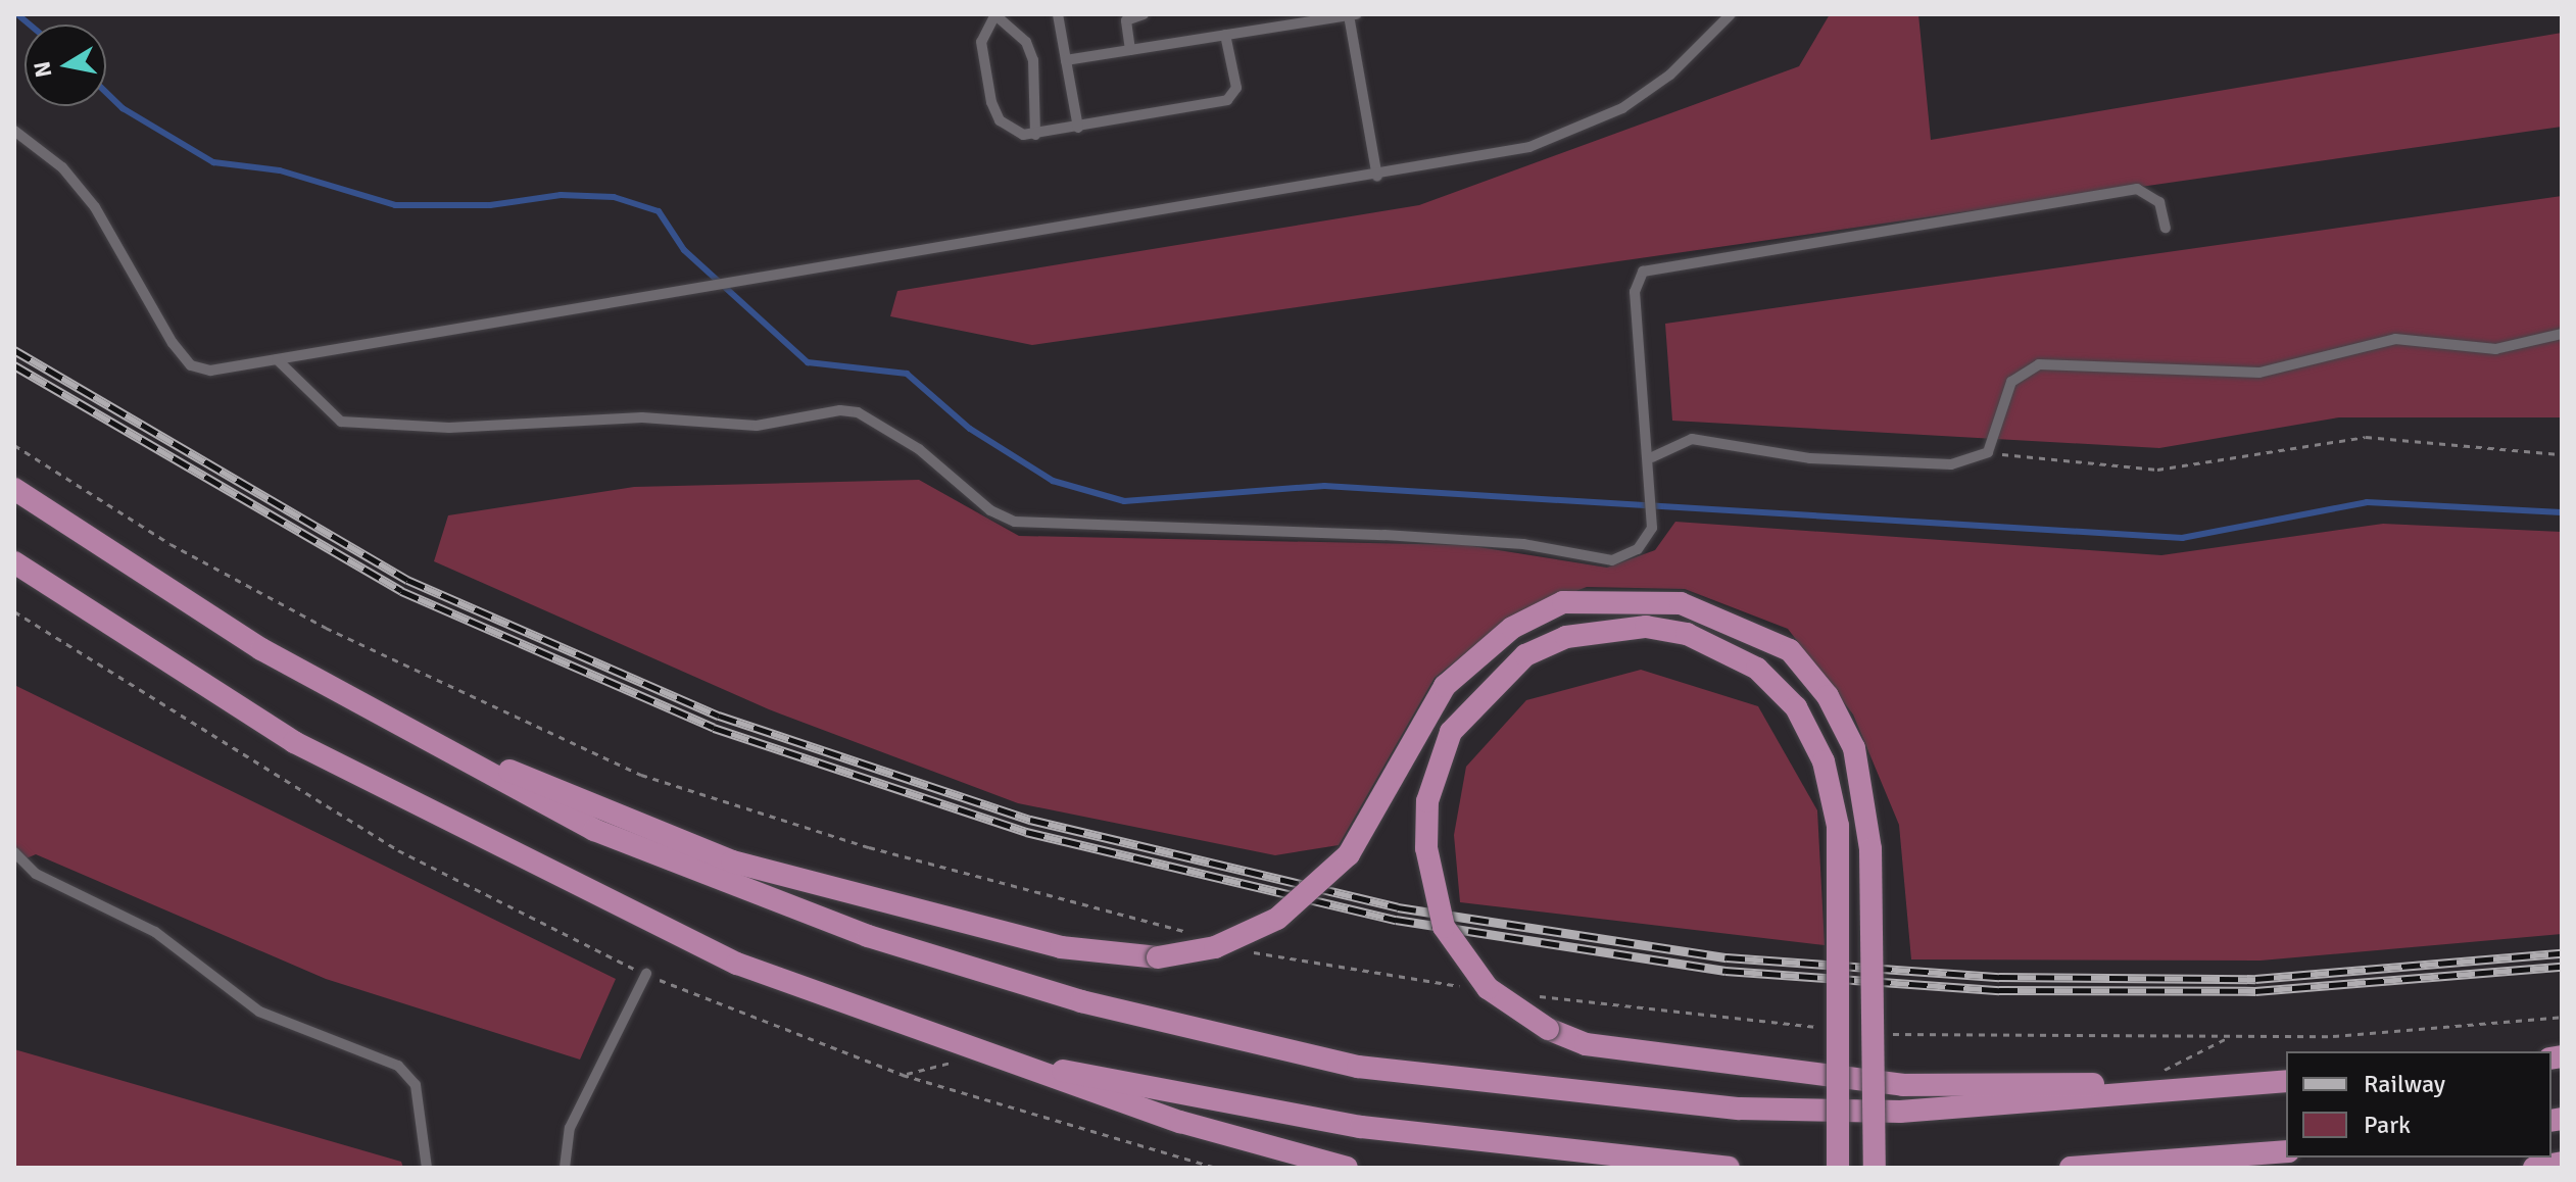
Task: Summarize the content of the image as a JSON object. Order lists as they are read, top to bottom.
{
  "legend": ["Railway", "Park"],
  "north": "left"
}
